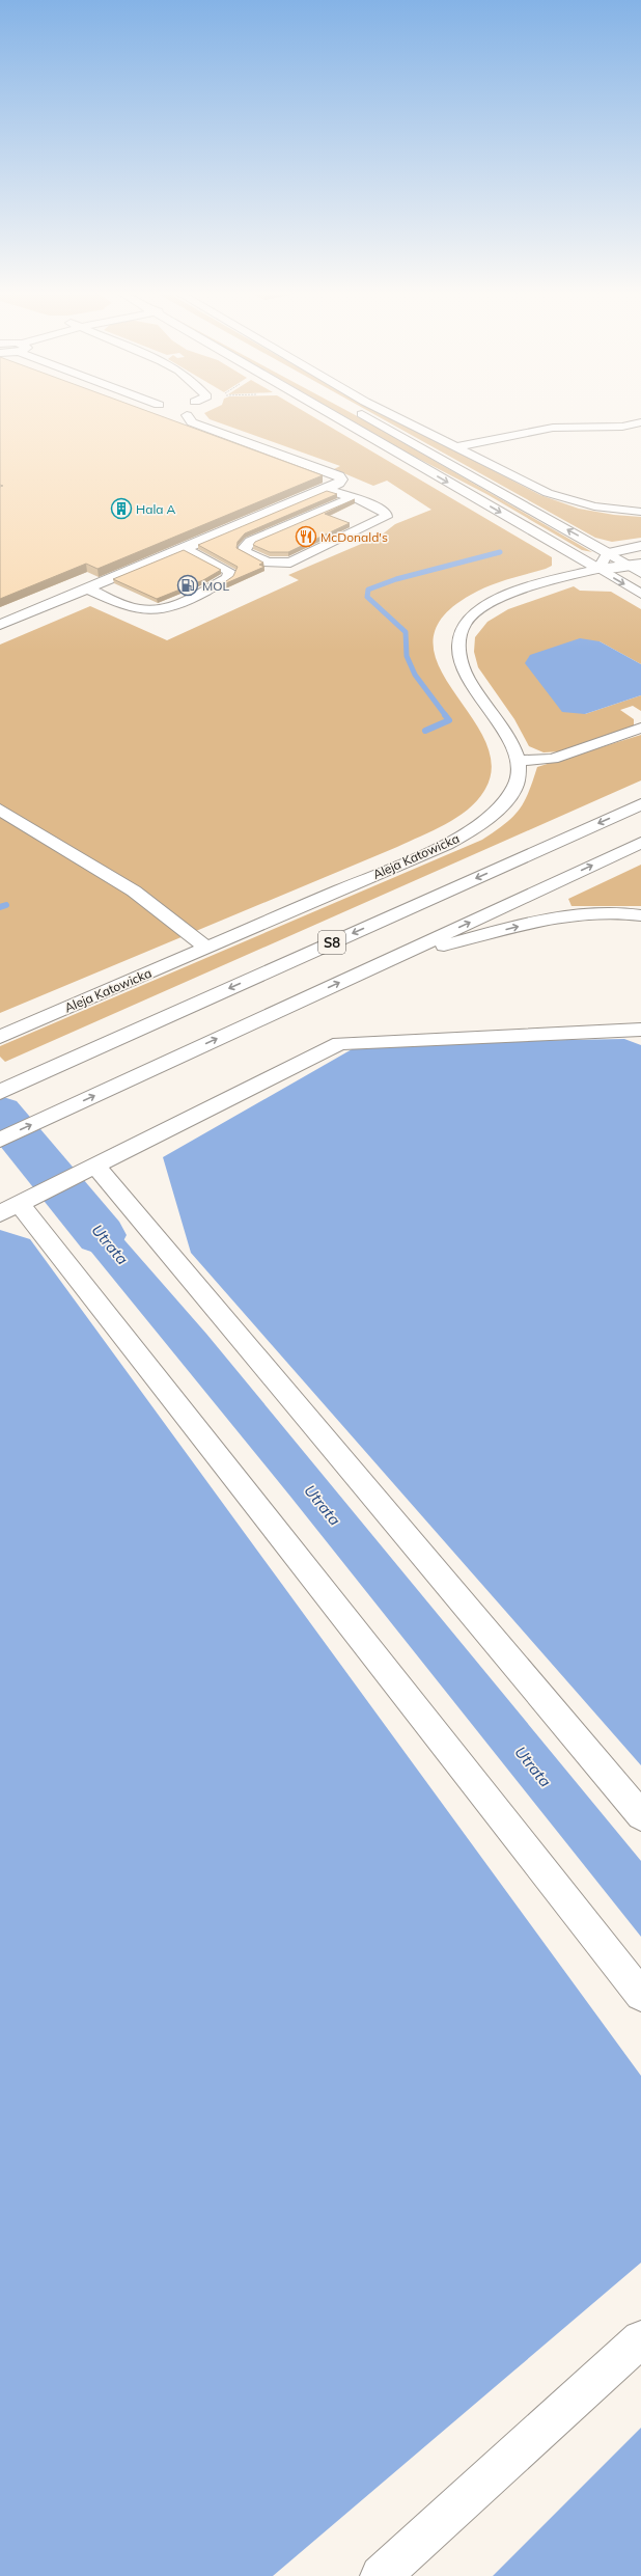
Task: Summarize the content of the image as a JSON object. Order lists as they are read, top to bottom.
{
  "streets": {
    "main road": ["Aleja Katowicka", "S8"]
  },
  "water": ["Utrata"],
  "places": {
    "building": ["Hala A"],
    "restaurant": ["McDonald's"],
    "fuel station": ["MOL"]
  }
}
